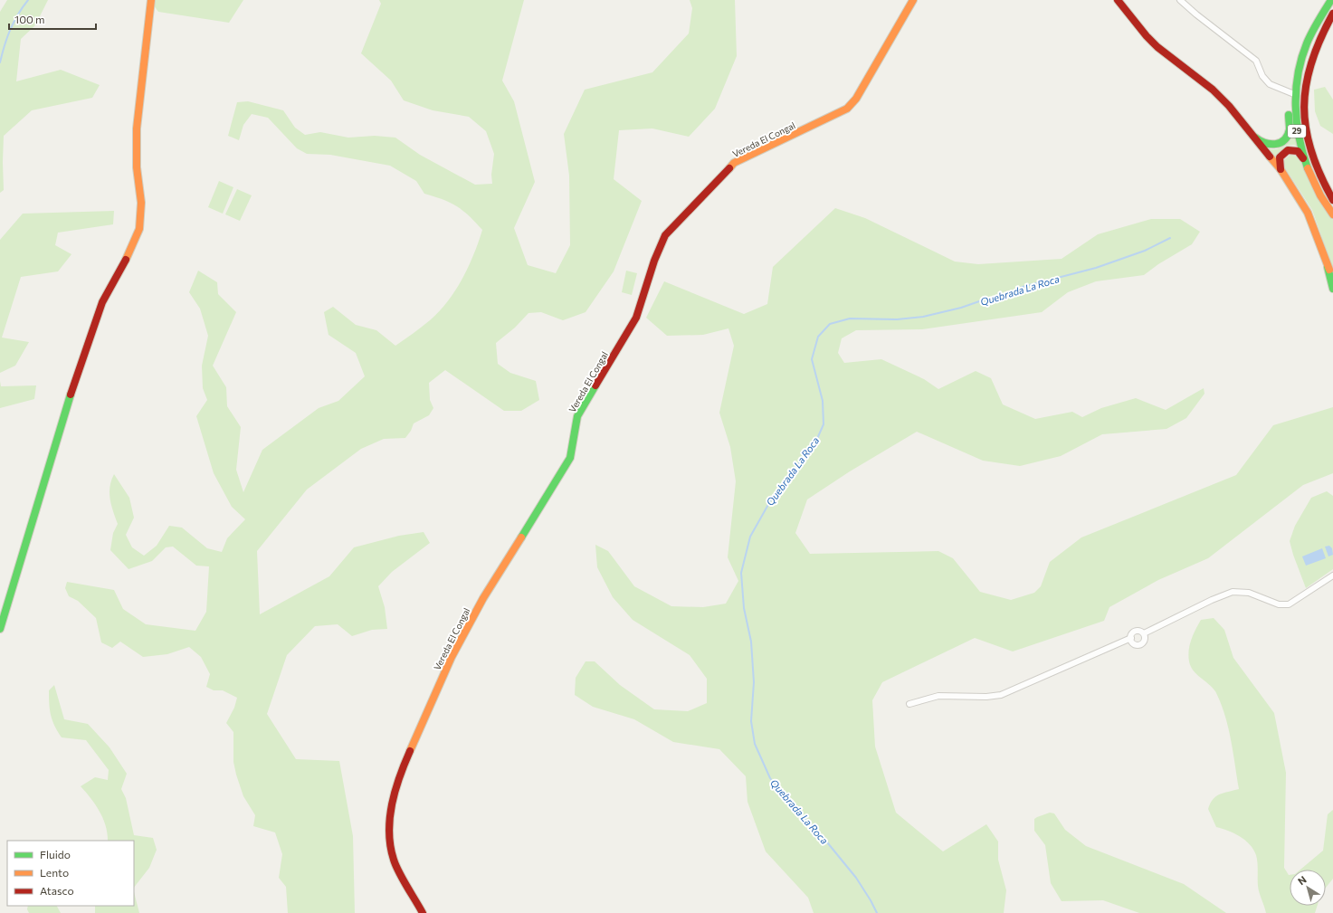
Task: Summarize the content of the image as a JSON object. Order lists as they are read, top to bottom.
{
  "streets": {
    "main road": ["29", "Vereda El Congal"]
  },
  "water": ["Quebrada La Roca"],
  "legend": ["Fluido", "Lento", "Atasco"],
  "scale_bar": "100 m",
  "north": "top left"
}
